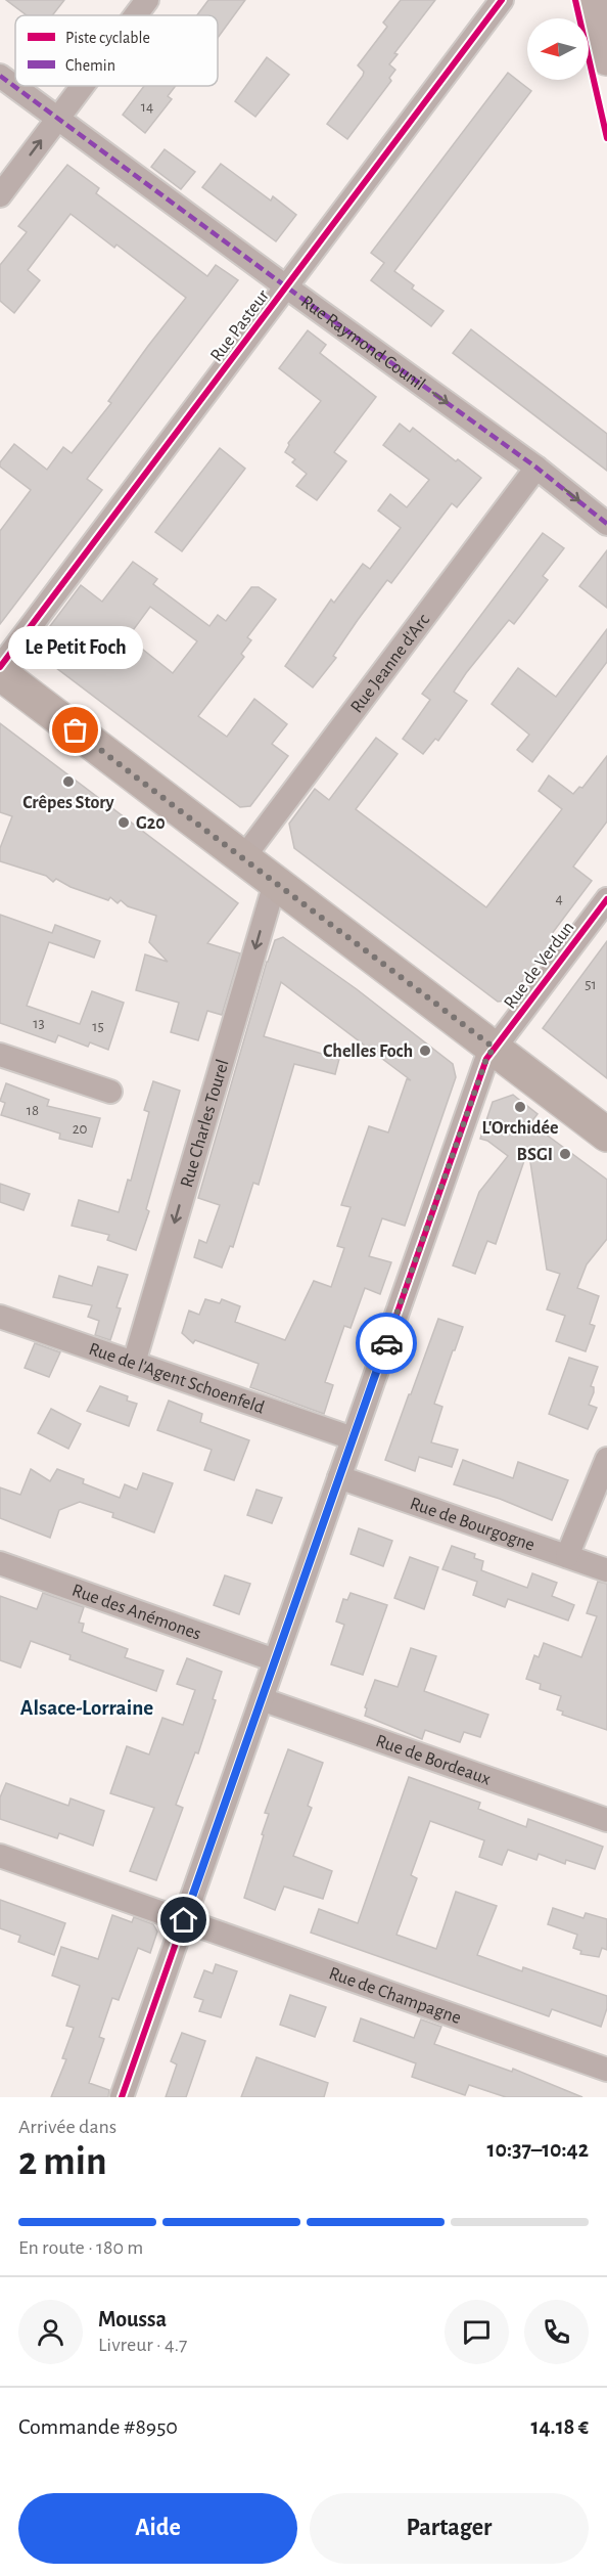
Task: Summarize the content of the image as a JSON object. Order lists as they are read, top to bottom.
{
  "streets": {
    "street": [
      "Rue Pasteur",
      "Rue Raymond Counil",
      "Rue Jeanne d'Arc",
      "Rue de Verdun",
      "Rue Charles Tourel",
      "Rue de l'Agent Schoenfeld",
      "Rue de Bourgogne",
      "Rue des Anémones",
      "Rue de Bordeaux",
      "Rue de Champagne"
    ]
  },
  "crossings": [
    ["Rue Pasteur", "Rue Raymond Counil"],
    ["Rue Raymond Counil", "Rue Jeanne d'Arc"],
    ["Rue de Verdun", "Rue de l'Agent Schoenfeld"],
    ["Rue de Verdun", "Rue de Bourgogne"],
    ["Rue de Verdun", "Rue des Anémones"],
    ["Rue de Verdun", "Rue de Bordeaux"],
    ["Rue de Verdun", "Rue de Champagne"],
    ["Rue Charles Tourel", "Rue de l'Agent Schoenfeld"]
  ],
  "one_way": ["Rue Raymond Counil", "Rue Charles Tourel"],
  "districts": ["Alsace-Lorraine"],
  "places": [
    "Le Petit Foch",
    "Crêpes Story",
    "G20",
    "Chelles Foch",
    "L'Orchidée",
    "BSGI"
  ],
  "house_numbers": [
    "14",
    "4",
    "51",
    "13",
    "15",
    "18",
    "20"
  ],
  "legend": ["Piste cyclable", "Chemin"],
  "north": "left",
  "page": {
    "bubble": "Le Petit Foch",
    "heading": ["2 min", "Arrivée dans", "10:37–10:42"],
    "panel": [
      "Moussa",
      "Livreur · 4.7",
      "Commande #8950",
      "14.18 €"
    ],
    "bar": "En route · 180 m",
    "buttons": ["Aide", "Partager"]
  }
}
